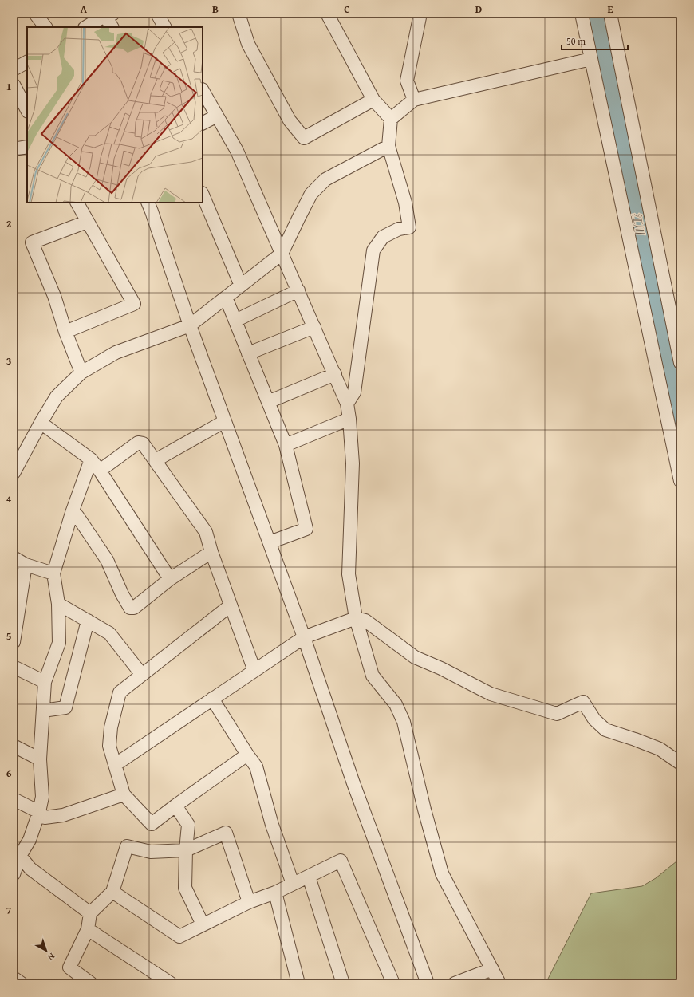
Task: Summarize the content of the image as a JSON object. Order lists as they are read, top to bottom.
{
  "water": ["江川"],
  "scale_bar": "50 m",
  "north": "bottom right",
  "grid": {
    "columns": [
      "A",
      "B",
      "C",
      "D",
      "E"
    ],
    "rows": [
      "1",
      "2",
      "3",
      "4",
      "5",
      "6",
      "7"
    ]
  }
}
